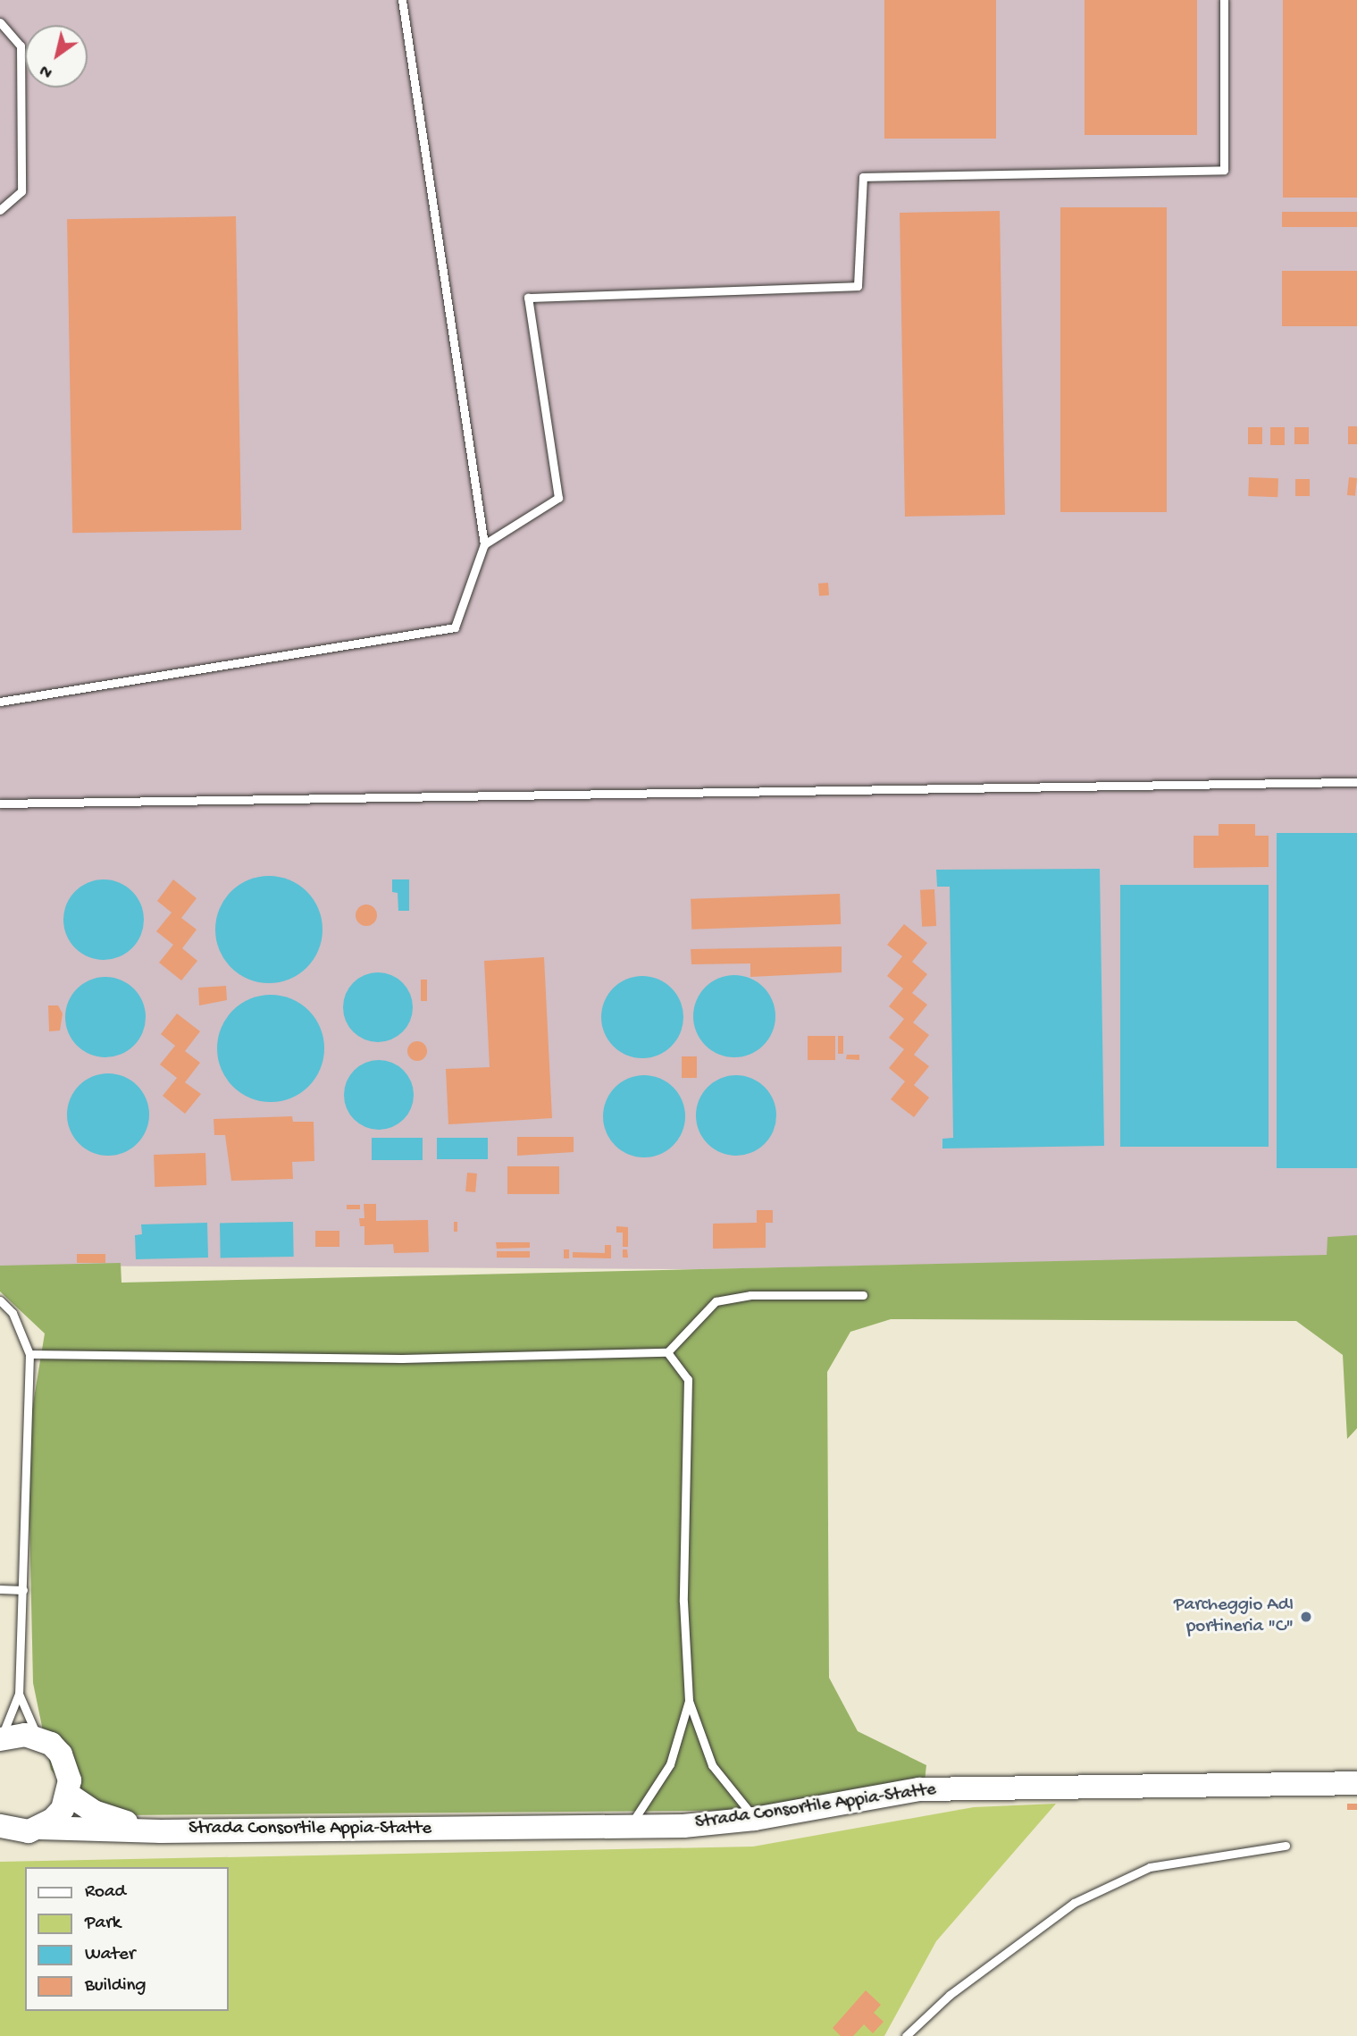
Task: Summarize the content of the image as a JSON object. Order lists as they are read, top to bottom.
{
  "streets": {
    "street": ["Strada Consortile Appia-Statte"]
  },
  "places": ["Parcheggio AdI portineria \"C\""],
  "legend": [
    "Road",
    "Park",
    "Water",
    "Building"
  ],
  "north": "bottom left"
}
